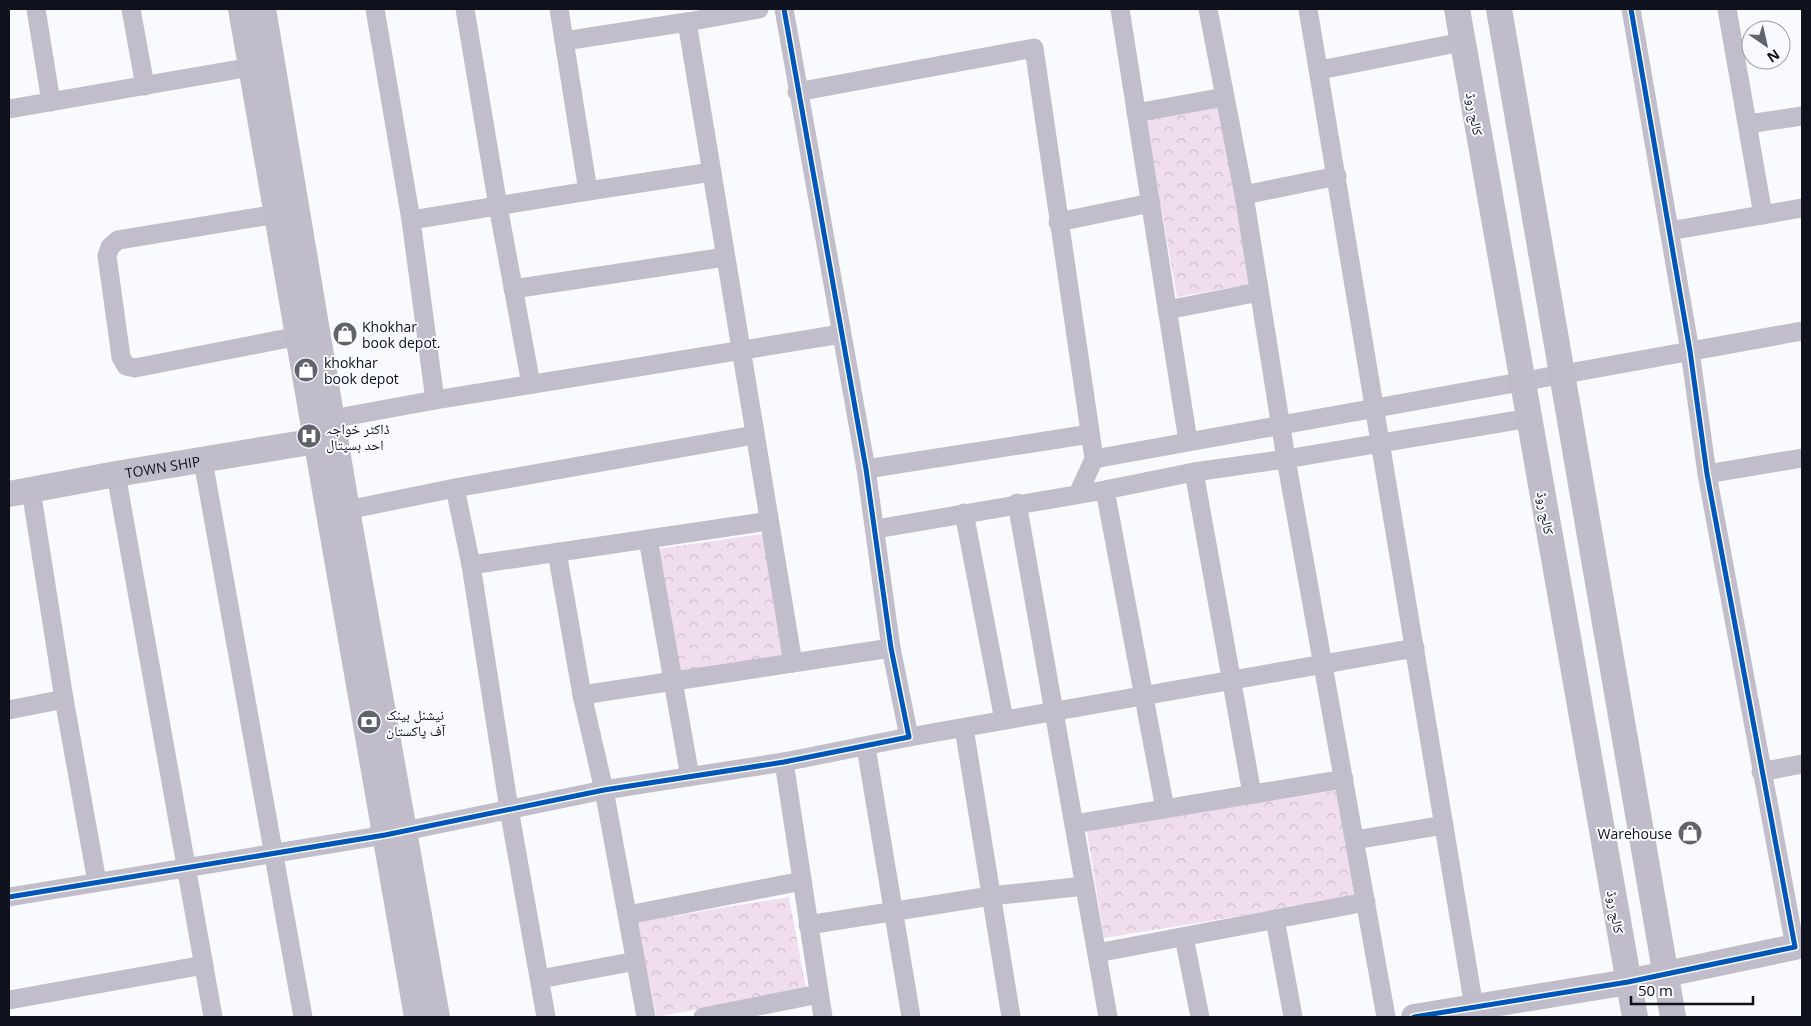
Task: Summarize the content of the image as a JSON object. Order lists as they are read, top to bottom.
{
  "streets": {
    "main road": ["کالج روڈ", "TOWN SHIP"]
  },
  "places": {
    "shop": ["Khokhar book depot.", "khokhar book depot", "Warehouse"],
    "hospital": ["ڈاکٹر خواجہ احد ہسپتال"],
    "bank": ["نیشنل بینک آف پاکستان"]
  },
  "scale_bar": "50 m",
  "north": "bottom right"
}
